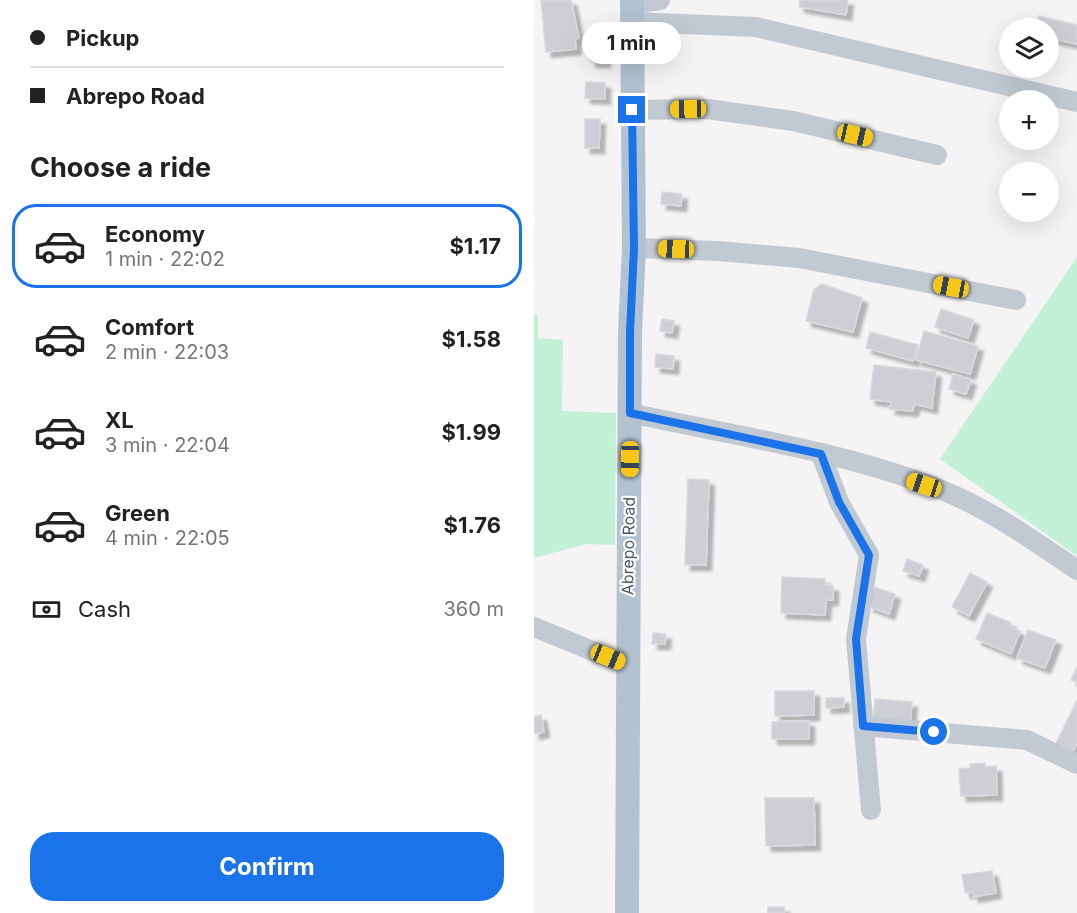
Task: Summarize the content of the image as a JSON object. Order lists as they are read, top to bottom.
{
  "streets": {
    "main road": ["Abrepo Road"]
  },
  "page": {
    "banner": ["Pickup", "Abrepo Road"],
    "map_buttons": ["+", "−"],
    "bubble": "1 min",
    "heading": "Choose a ride",
    "list": [
      {
        "name": "Economy",
        "note": "1 min · 22:02",
        "value": "$1.17"
      },
      {
        "name": "Comfort",
        "note": "2 min · 22:03",
        "value": "$1.58"
      },
      {
        "name": "XL",
        "note": "3 min · 22:04",
        "value": "$1.99"
      },
      {
        "name": "Green",
        "note": "4 min · 22:05",
        "value": "$1.76"
      }
    ],
    "pay": ["Cash", "360 m"],
    "buttons": "Confirm"
  }
}
